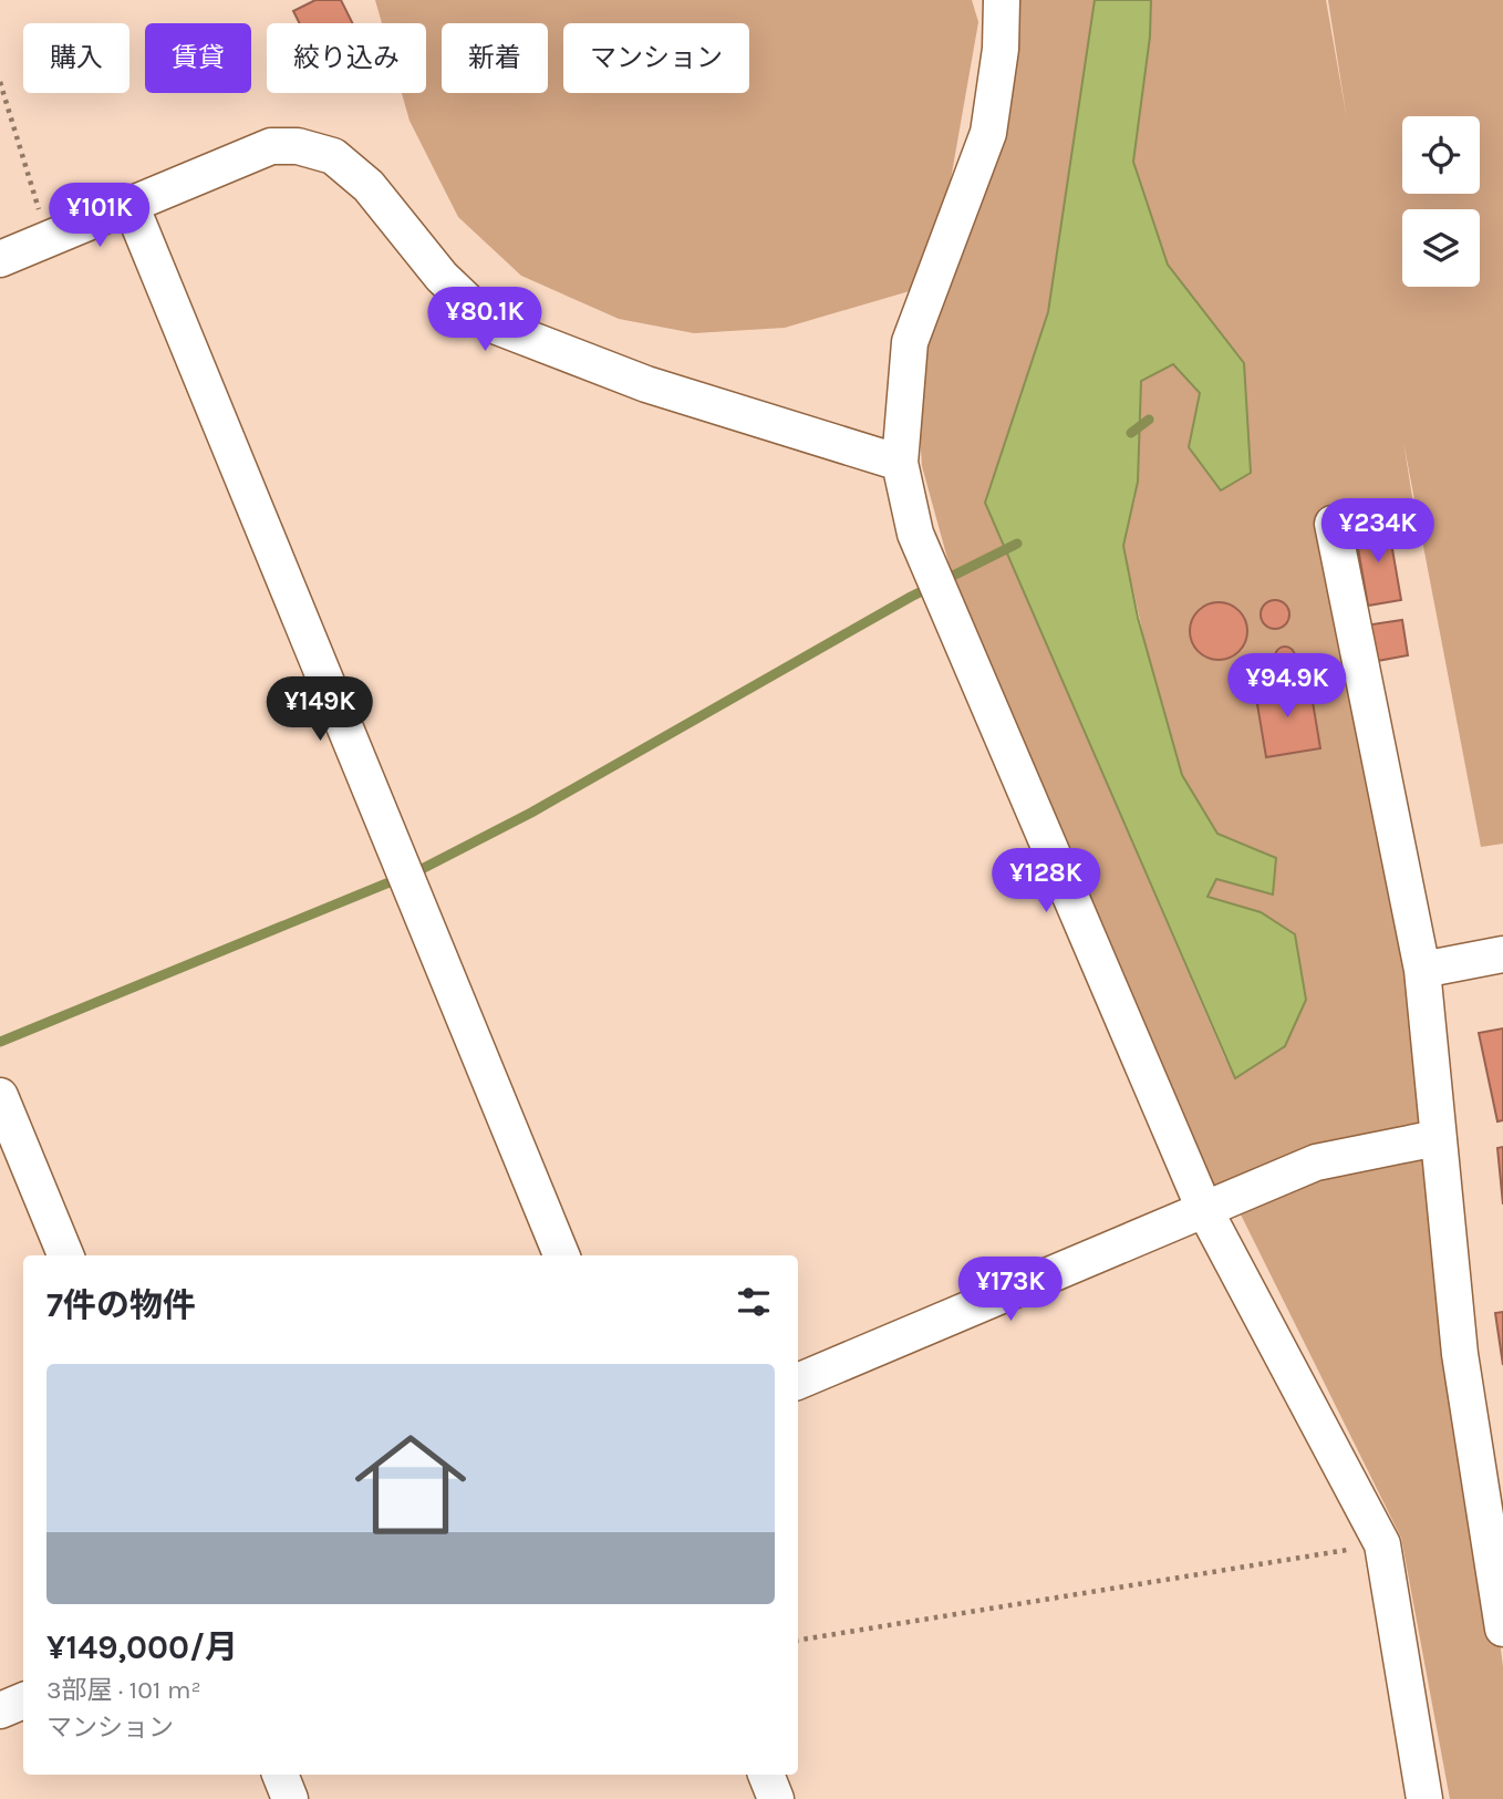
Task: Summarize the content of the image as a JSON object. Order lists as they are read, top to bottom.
{
  "page": {
    "chip": [
      "購入",
      "賃貸",
      "絞り込み",
      "新着",
      "マンション"
    ],
    "price": [
      "¥101K",
      "¥80.1K",
      "¥234K",
      "¥94.9K",
      "¥149K",
      "¥128K",
      "¥173K"
    ],
    "heading": "7件の物件",
    "list": [
      {
        "name": "¥149,000/月",
        "note": "3部屋 · 101 m² · マンション"
      }
    ]
  }
}
